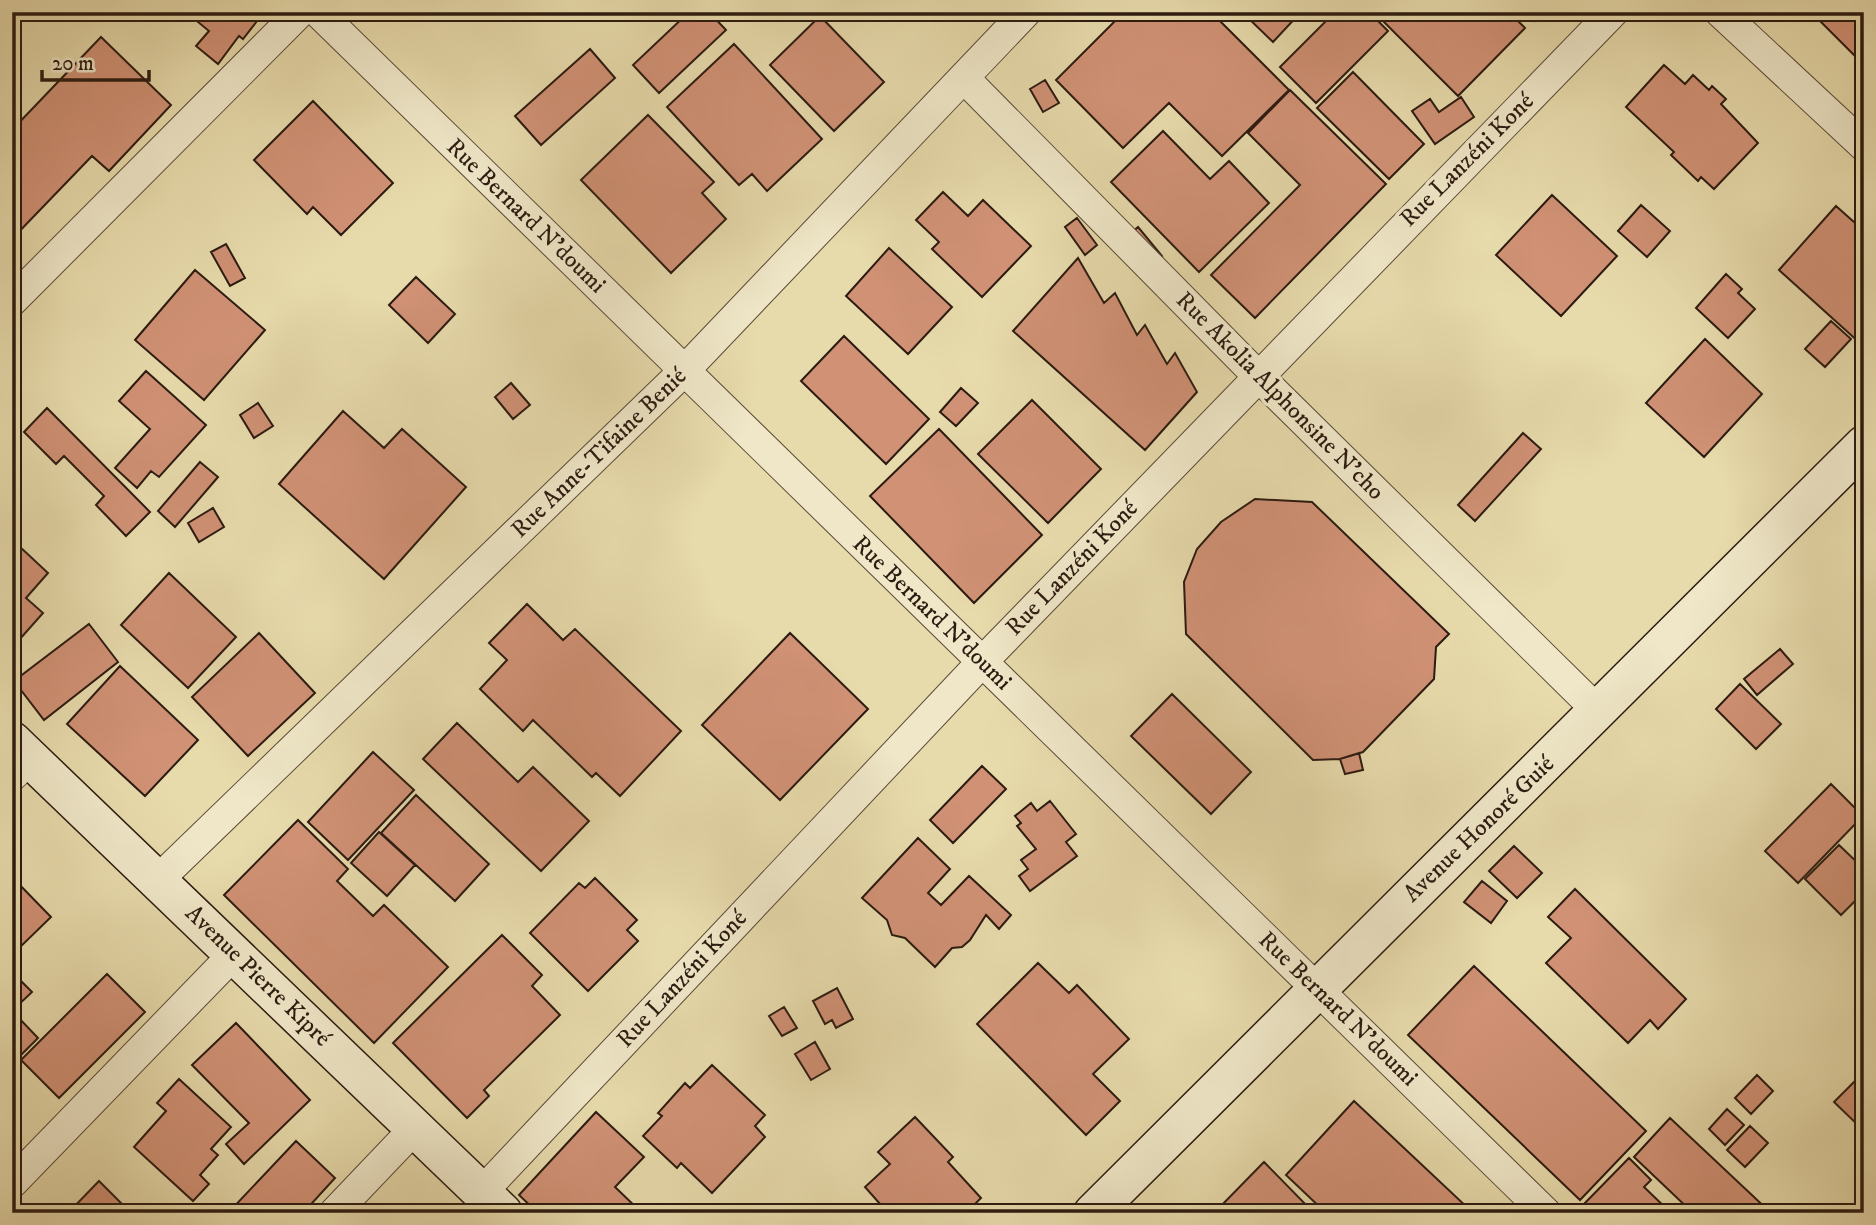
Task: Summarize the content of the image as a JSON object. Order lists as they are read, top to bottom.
{
  "streets": {
    "street": [
      "Rue Lanzéni Koné",
      "Rue Bernard N'doumi",
      "Rue Akolia Alphonsine N'cho",
      "Rue Anne-Tifaine Benié",
      "Avenue Honoré Guié",
      "Avenue Pierre Kipré"
    ]
  },
  "crossings": [
    ["Rue Lanzéni Koné", "Rue Bernard N'doumi"],
    ["Rue Lanzéni Koné", "Rue Akolia Alphonsine N'cho"],
    ["Rue Lanzéni Koné", "Avenue Pierre Kipré"],
    ["Rue Bernard N'doumi", "Rue Anne-Tifaine Benié"],
    ["Rue Bernard N'doumi", "Avenue Honoré Guié"],
    ["Rue Akolia Alphonsine N'cho", "Rue Anne-Tifaine Benié"],
    ["Rue Akolia Alphonsine N'cho", "Avenue Honoré Guié"],
    ["Rue Anne-Tifaine Benié", "Avenue Pierre Kipré"]
  ],
  "scale_bar": "20 m"
}
